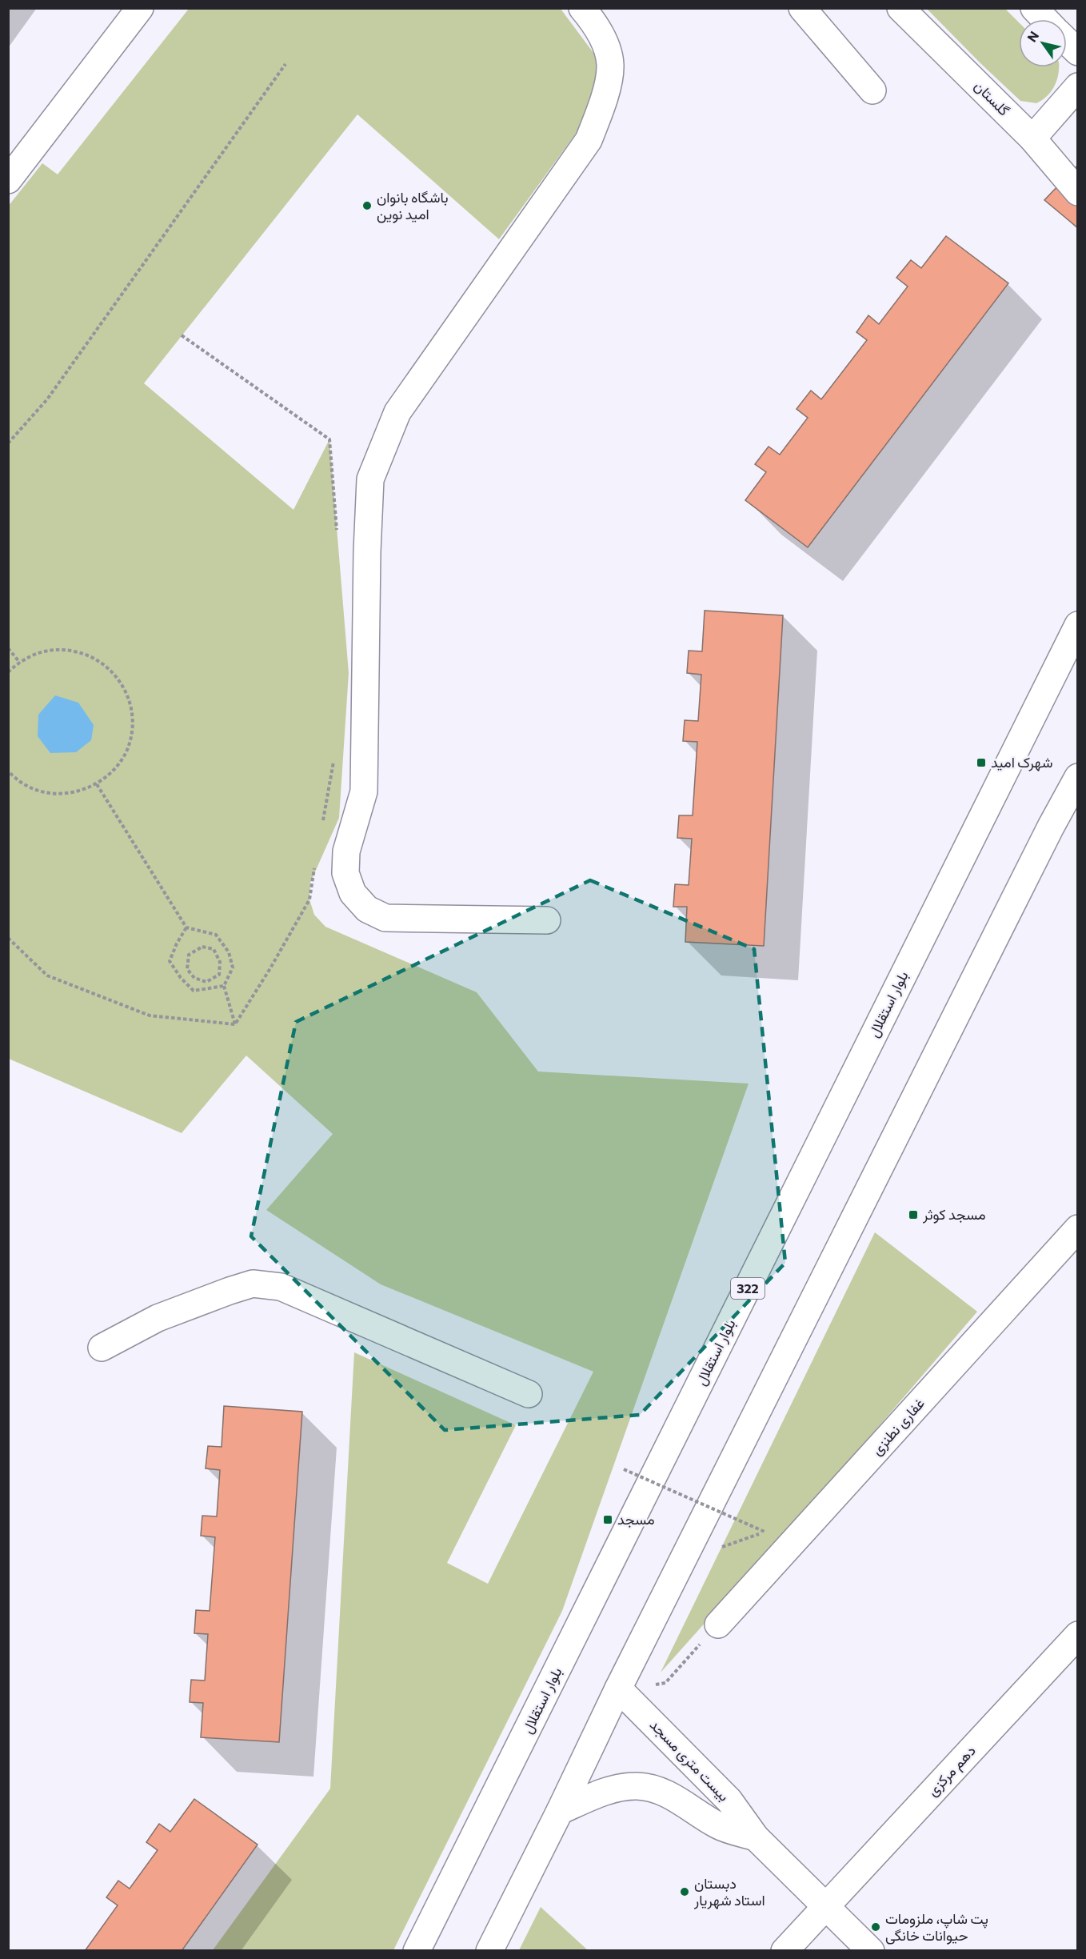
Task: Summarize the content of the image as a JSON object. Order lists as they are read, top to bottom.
{
  "streets": {
    "main road": [
      "گلستان",
      "بلوار استقلال",
      "322",
      "غفاری نطنزی",
      "بیست متری مسجد",
      "دهم مرکزی"
    ]
  },
  "crossings": [
    ["بیست متری مسجد", "دهم مرکزی"]
  ],
  "places": {
    "other": ["باشگاه بانوان امید نوین", "دبستان استاد شهریار", "پت شاپ، ملزومات حیوانات خانگی"],
    "transit": ["شهرک امید", "مسجد کوثر", "مسجد"]
  },
  "north": "top left"
}
